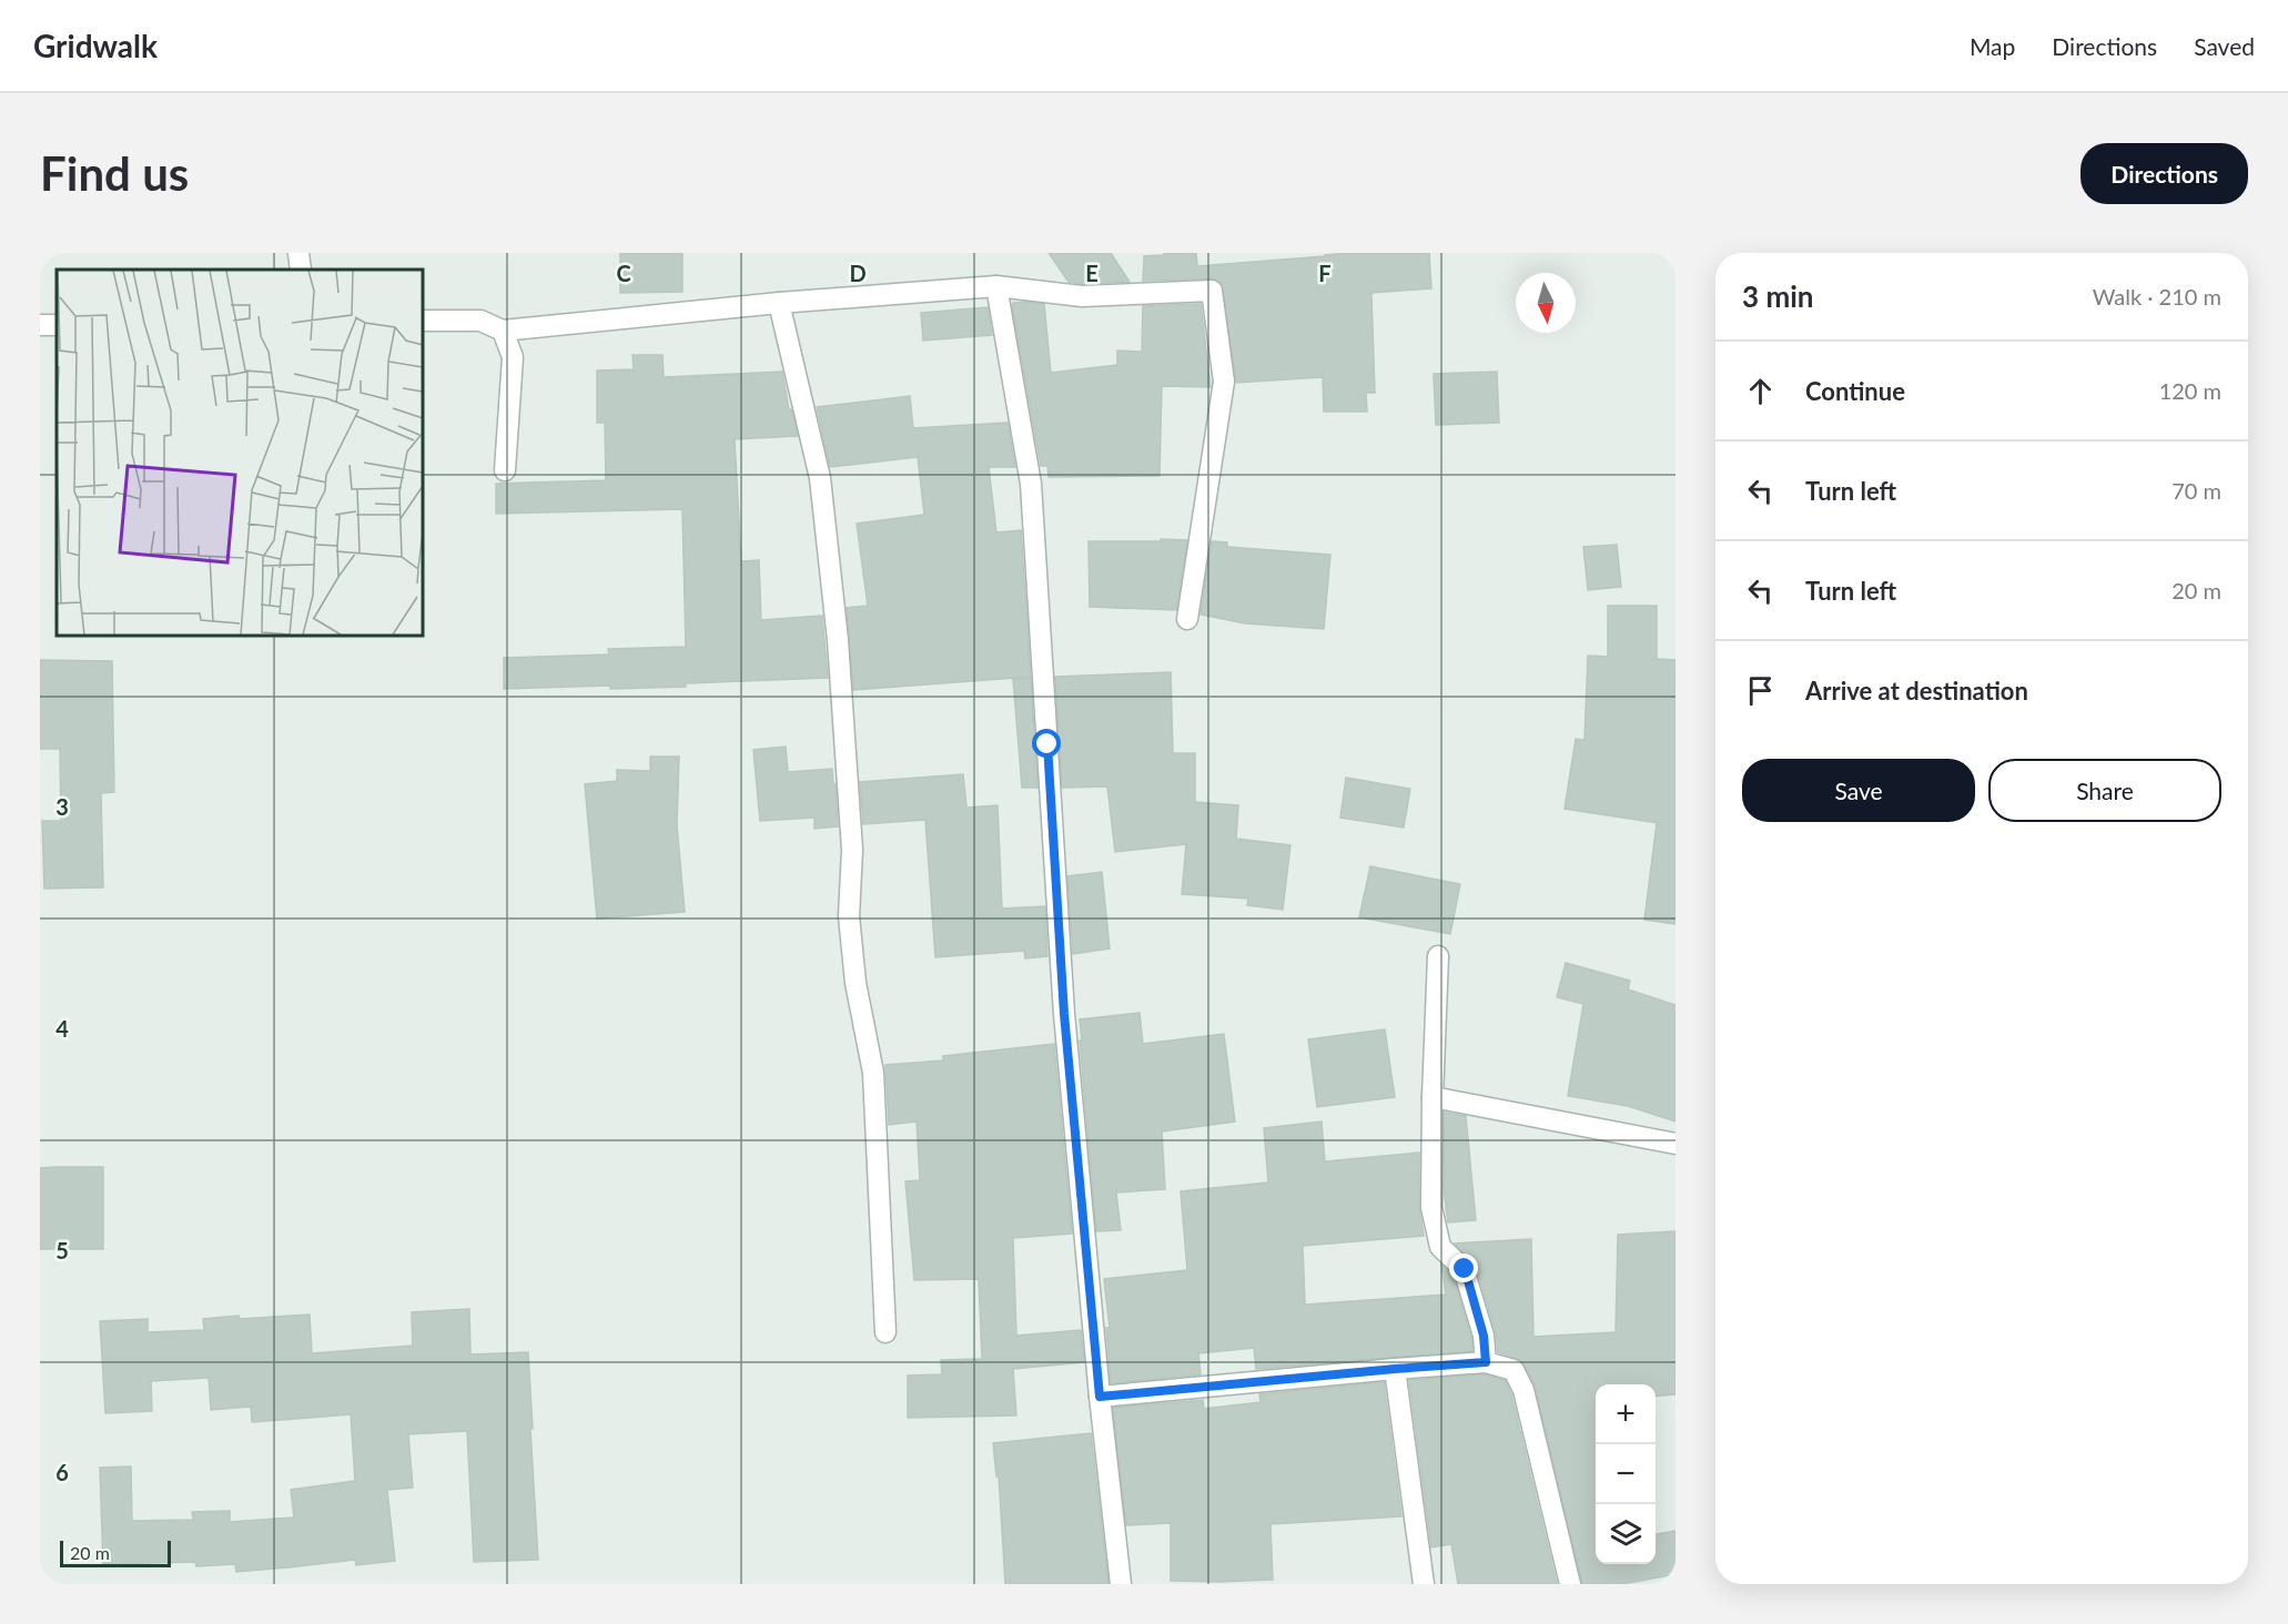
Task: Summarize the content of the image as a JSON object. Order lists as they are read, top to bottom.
{
  "scale_bar": "20 m",
  "north": "bottom",
  "page": {
    "header": "Gridwalk",
    "nav": ["Map", "Directions", "Saved"],
    "buttons": [
      "Directions",
      ["Save", "Share"]
    ],
    "title": "Find us",
    "heading": ["3 min", "Walk · 210 m"],
    "list": [
      ["Continue", "120 m"],
      ["Turn left", "70 m"],
      ["Turn left", "20 m"],
      "Arrive at destination"
    ],
    "map_buttons": ["+", "−"],
    "scale": "20 m"
  },
  "grid": {
    "columns": [
      "C",
      "D",
      "E",
      "F"
    ],
    "rows": [
      "3",
      "4",
      "5",
      "6"
    ]
  }
}
